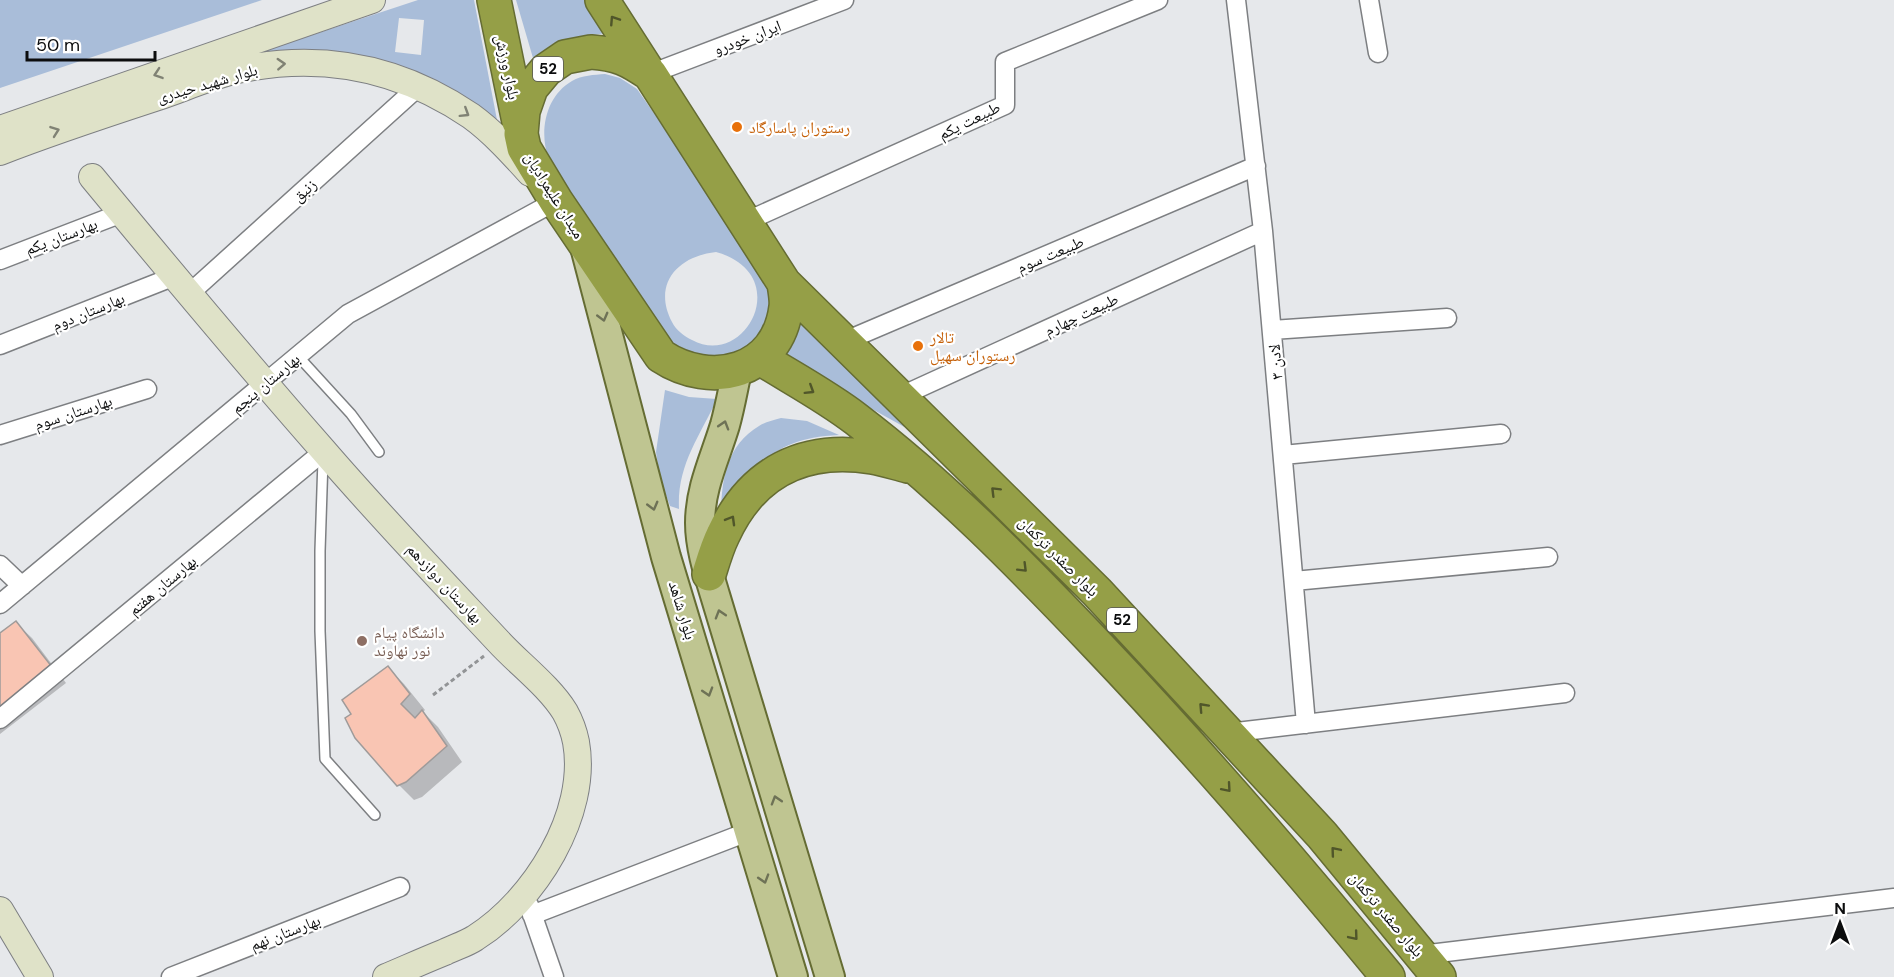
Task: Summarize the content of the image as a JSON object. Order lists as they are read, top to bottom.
{
  "streets": {
    "highway": [
      "بلوار ورزش",
      "52",
      "میدان علیمرادیان",
      "بلوار صفدر ترکمان"
    ],
    "main road": ["بلوار شاهد"],
    "street": [
      "ایران خودرو",
      "بلوار شهید حیدری",
      "طبیعت یکم",
      "زنبق",
      "بهارستان یکم",
      "طبیعت سوم",
      "بهارستان دوم",
      "طبیعت چهارم",
      "لادن ۳",
      "بهارستان پنجم",
      "بهارستان سوم",
      "بهارستان دوازدهم",
      "بهارستان هفتم",
      "بهارستان نهم"
    ]
  },
  "crossings": [
    ["ایران خودرو", "52"],
    ["ایران خودرو", "میدان علیمرادیان"],
    ["بلوار ورزش", "میدان علیمرادیان"],
    ["52", "میدان علیمرادیان"],
    ["بلوار شهید حیدری", "زنبق"],
    ["بلوار شهید حیدری", "میدان علیمرادیان"],
    ["بلوار شهید حیدری", "بهارستان پنجم"],
    ["طبیعت یکم", "میدان علیمرادیان"],
    ["زنبق", "بهارستان دوم"],
    ["زنبق", "بهارستان دوازدهم"],
    ["میدان علیمرادیان", "بهارستان پنجم"],
    ["میدان علیمرادیان", "بلوار صفدر ترکمان"],
    ["میدان علیمرادیان", "بلوار شاهد"],
    ["بهارستان یکم", "بهارستان دوازدهم"],
    ["طبیعت سوم", "لادن ۳"],
    ["طبیعت سوم", "بلوار صفدر ترکمان"],
    ["بهارستان دوم", "بهارستان دوازدهم"],
    ["طبیعت چهارم", "لادن ۳"],
    ["طبیعت چهارم", "بلوار صفدر ترکمان"],
    ["بهارستان پنجم", "بهارستان دوازدهم"],
    ["بلوار صفدر ترکمان", "بلوار شاهد"],
    ["بهارستان دوازدهم", "بهارستان هفتم"]
  ],
  "places": ["رستوران پاسارگاد", "تالار رستوران سهیل", "دانشگاه پیام نور نهاوند"],
  "scale_bar": "50 m",
  "north": "top"
}
